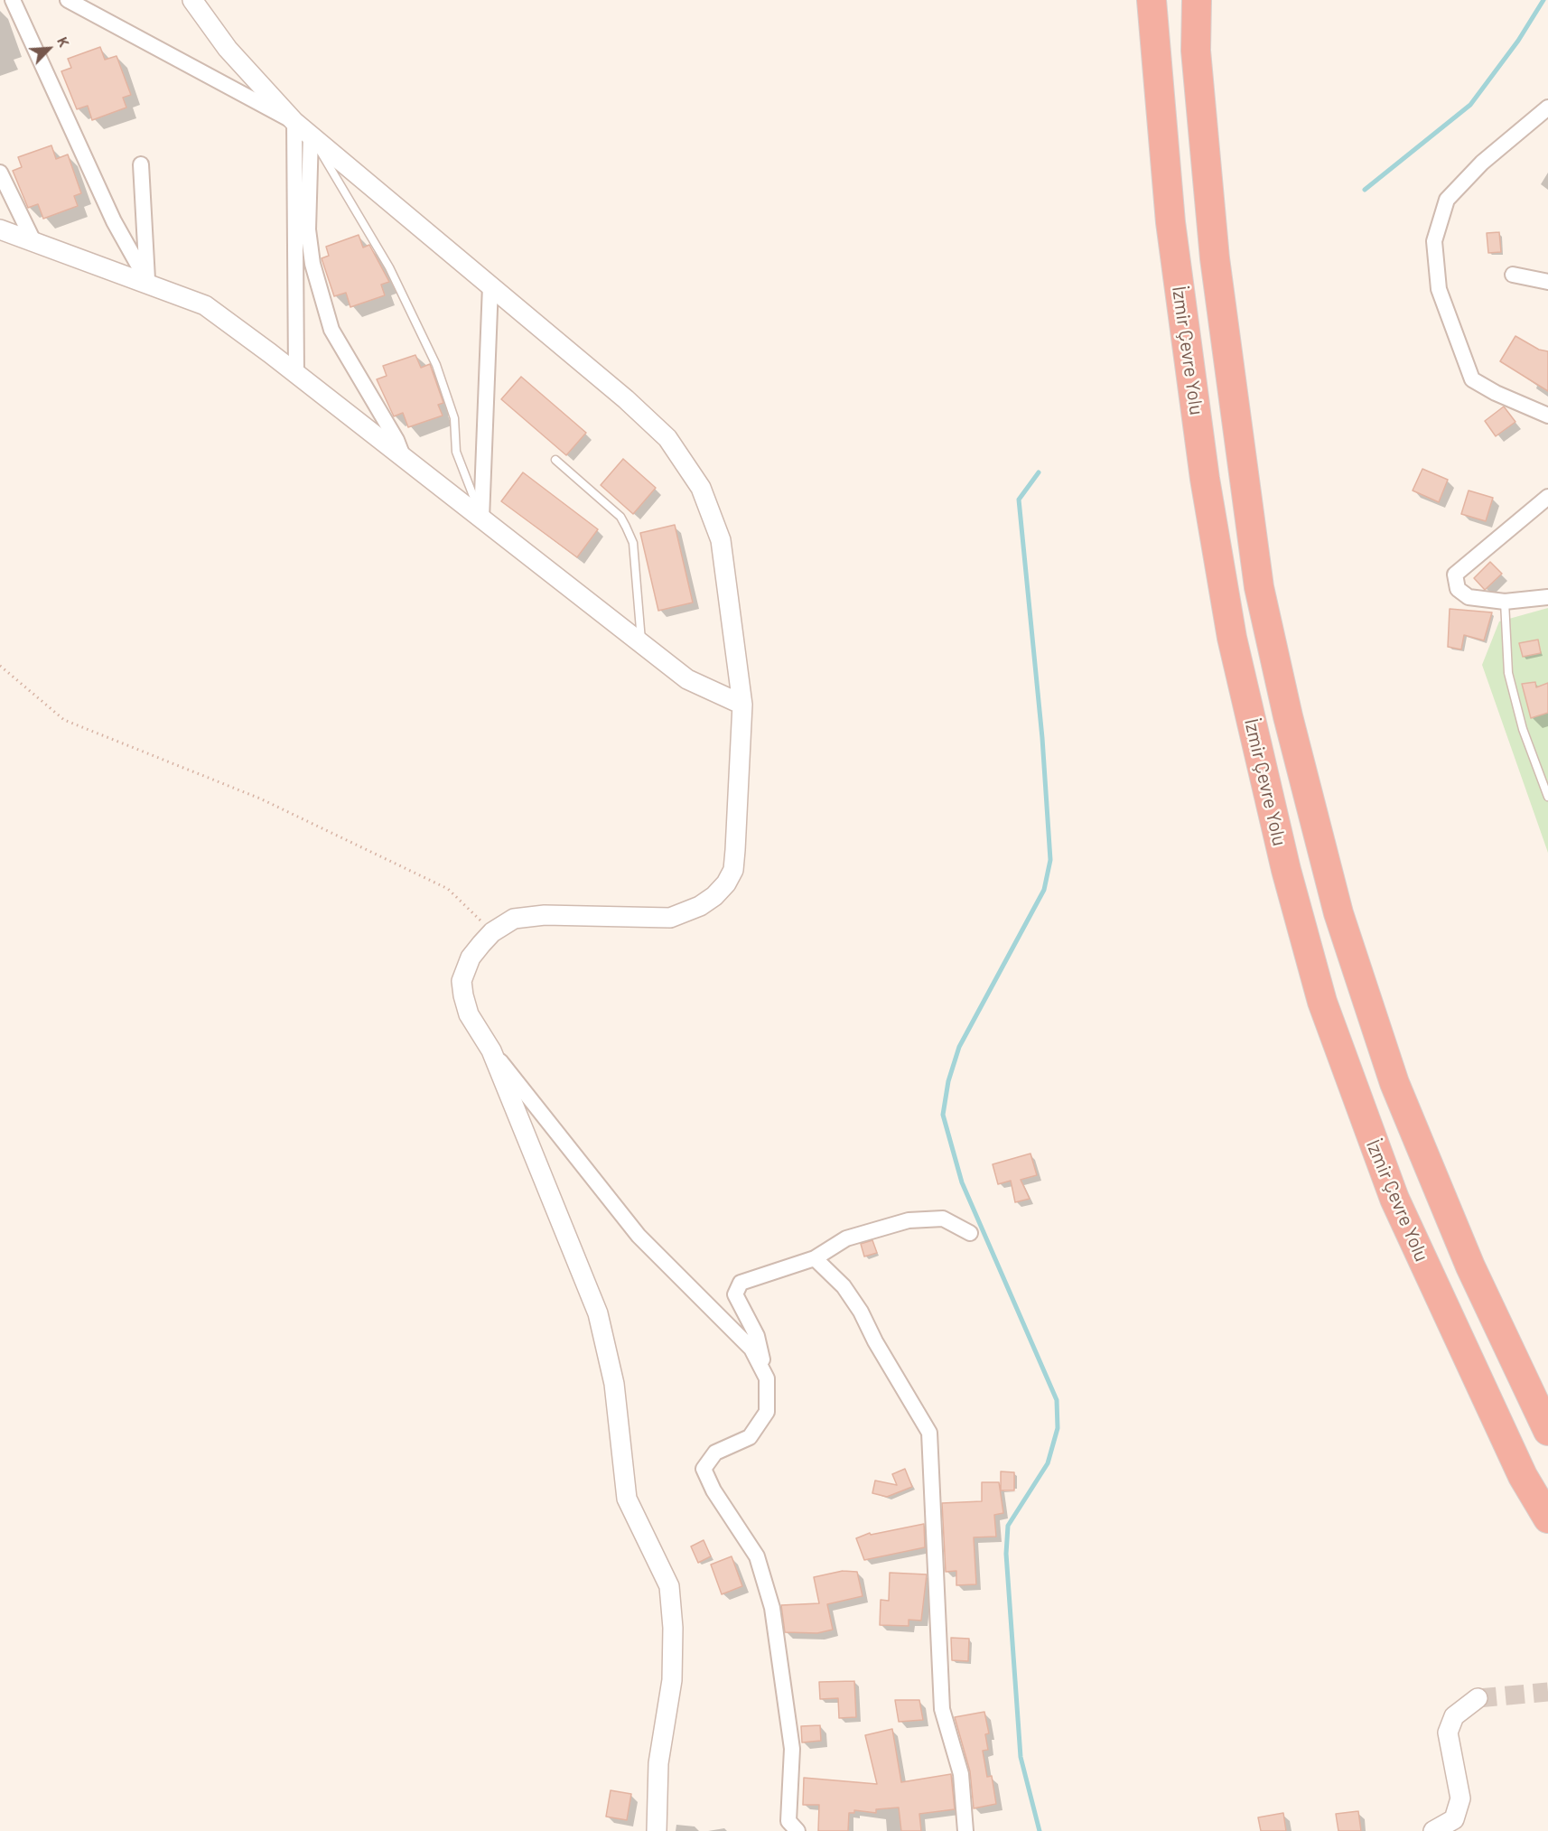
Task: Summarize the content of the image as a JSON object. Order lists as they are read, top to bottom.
{
  "streets": {
    "highway": ["İzmir Çevre Yolu"]
  },
  "north": "top right"
}
